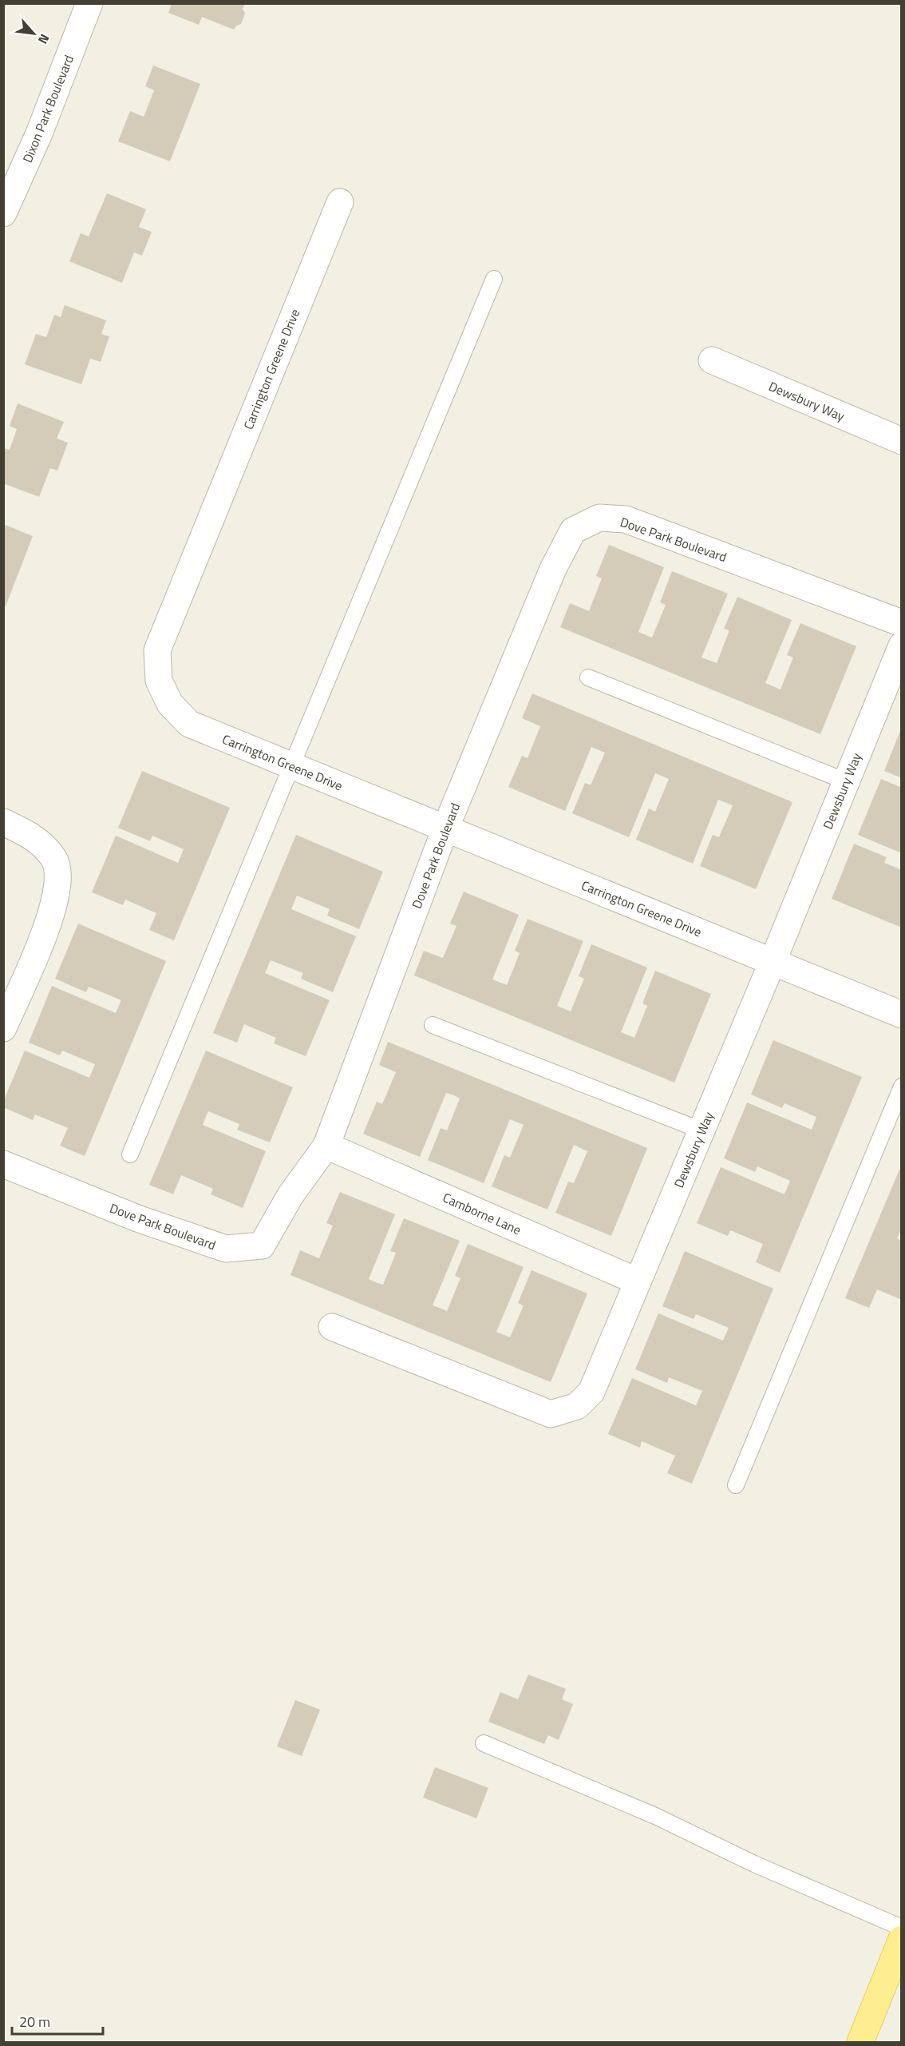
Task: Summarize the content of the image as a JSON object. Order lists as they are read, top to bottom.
{
  "streets": {
    "street": [
      "Dixon Park Boulevard",
      "Carrington Greene Drive",
      "Dewsbury Way",
      "Dove Park Boulevard",
      "Camborne Lane"
    ]
  },
  "crossings": [
    ["Carrington Greene Drive", "Dewsbury Way"],
    ["Carrington Greene Drive", "Dove Park Boulevard"],
    ["Dewsbury Way", "Camborne Lane"],
    ["Dove Park Boulevard", "Camborne Lane"]
  ],
  "scale_bar": "20 m",
  "north": "bottom right"
}
